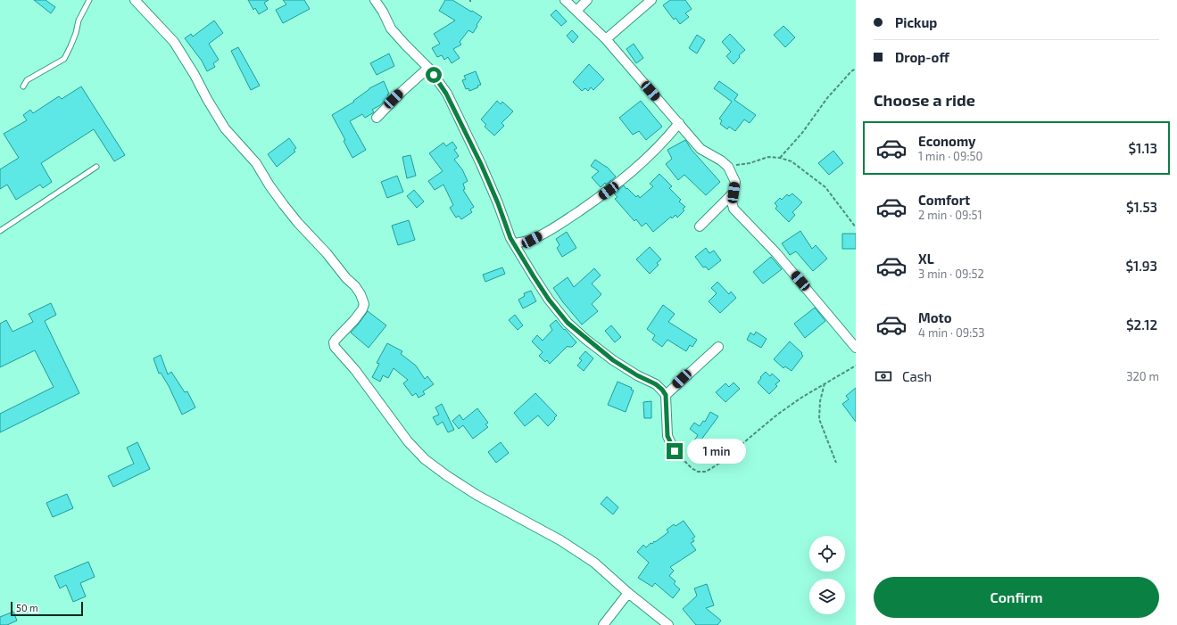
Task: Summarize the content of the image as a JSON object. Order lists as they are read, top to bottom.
{
  "scale_bar": "50 m",
  "page": {
    "banner": ["Pickup", "Drop-off"],
    "heading": "Choose a ride",
    "list": [
      {
        "name": "Economy",
        "note": "1 min · 09:50",
        "value": "$1.13"
      },
      {
        "name": "Comfort",
        "note": "2 min · 09:51",
        "value": "$1.53"
      },
      {
        "name": "XL",
        "note": "3 min · 09:52",
        "value": "$1.93"
      },
      {
        "name": "Moto",
        "note": "4 min · 09:53",
        "value": "$2.12"
      }
    ],
    "pay": ["Cash", "320 m"],
    "bubble": "1 min",
    "buttons": "Confirm",
    "scale": "50 m"
  }
}
